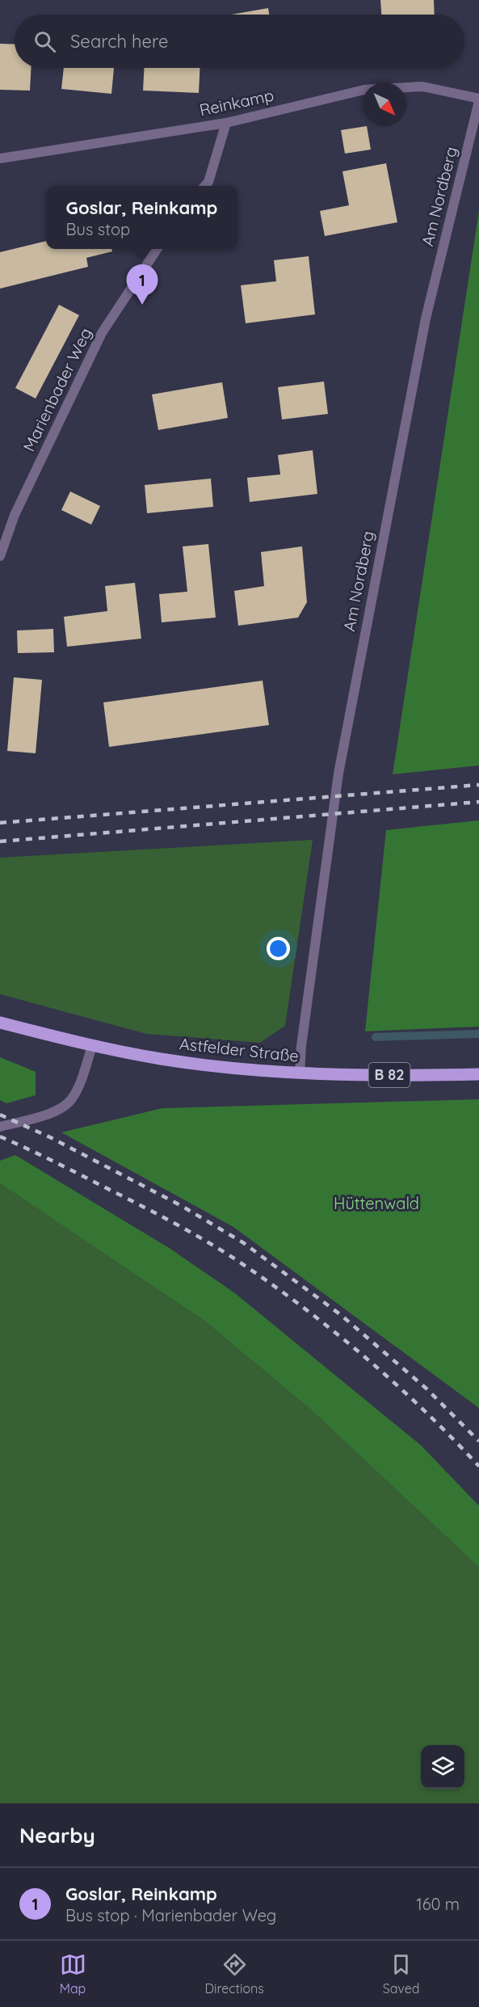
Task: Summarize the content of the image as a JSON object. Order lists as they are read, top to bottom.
{
  "streets": {
    "main road": ["Astfelder Straße", "B 82"],
    "street": ["Reinkamp", "Am Nordberg", "Marienbader Weg"]
  },
  "crossings": [
    ["Reinkamp", "Am Nordberg"],
    ["Am Nordberg", "Astfelder Straße"]
  ],
  "parks": ["Hüttenwald"],
  "north": "bottom right",
  "page": {
    "search": "Search here",
    "popup": ["Goslar, Reinkamp", "Bus stop"],
    "pins": "1",
    "heading": "Nearby",
    "list": [
      {
        "mark": "1",
        "name": "Goslar, Reinkamp",
        "note": "Bus stop · Marienbader Weg",
        "value": "160 m"
      }
    ],
    "nav": ["Map", "Directions", "Saved"]
  }
}
